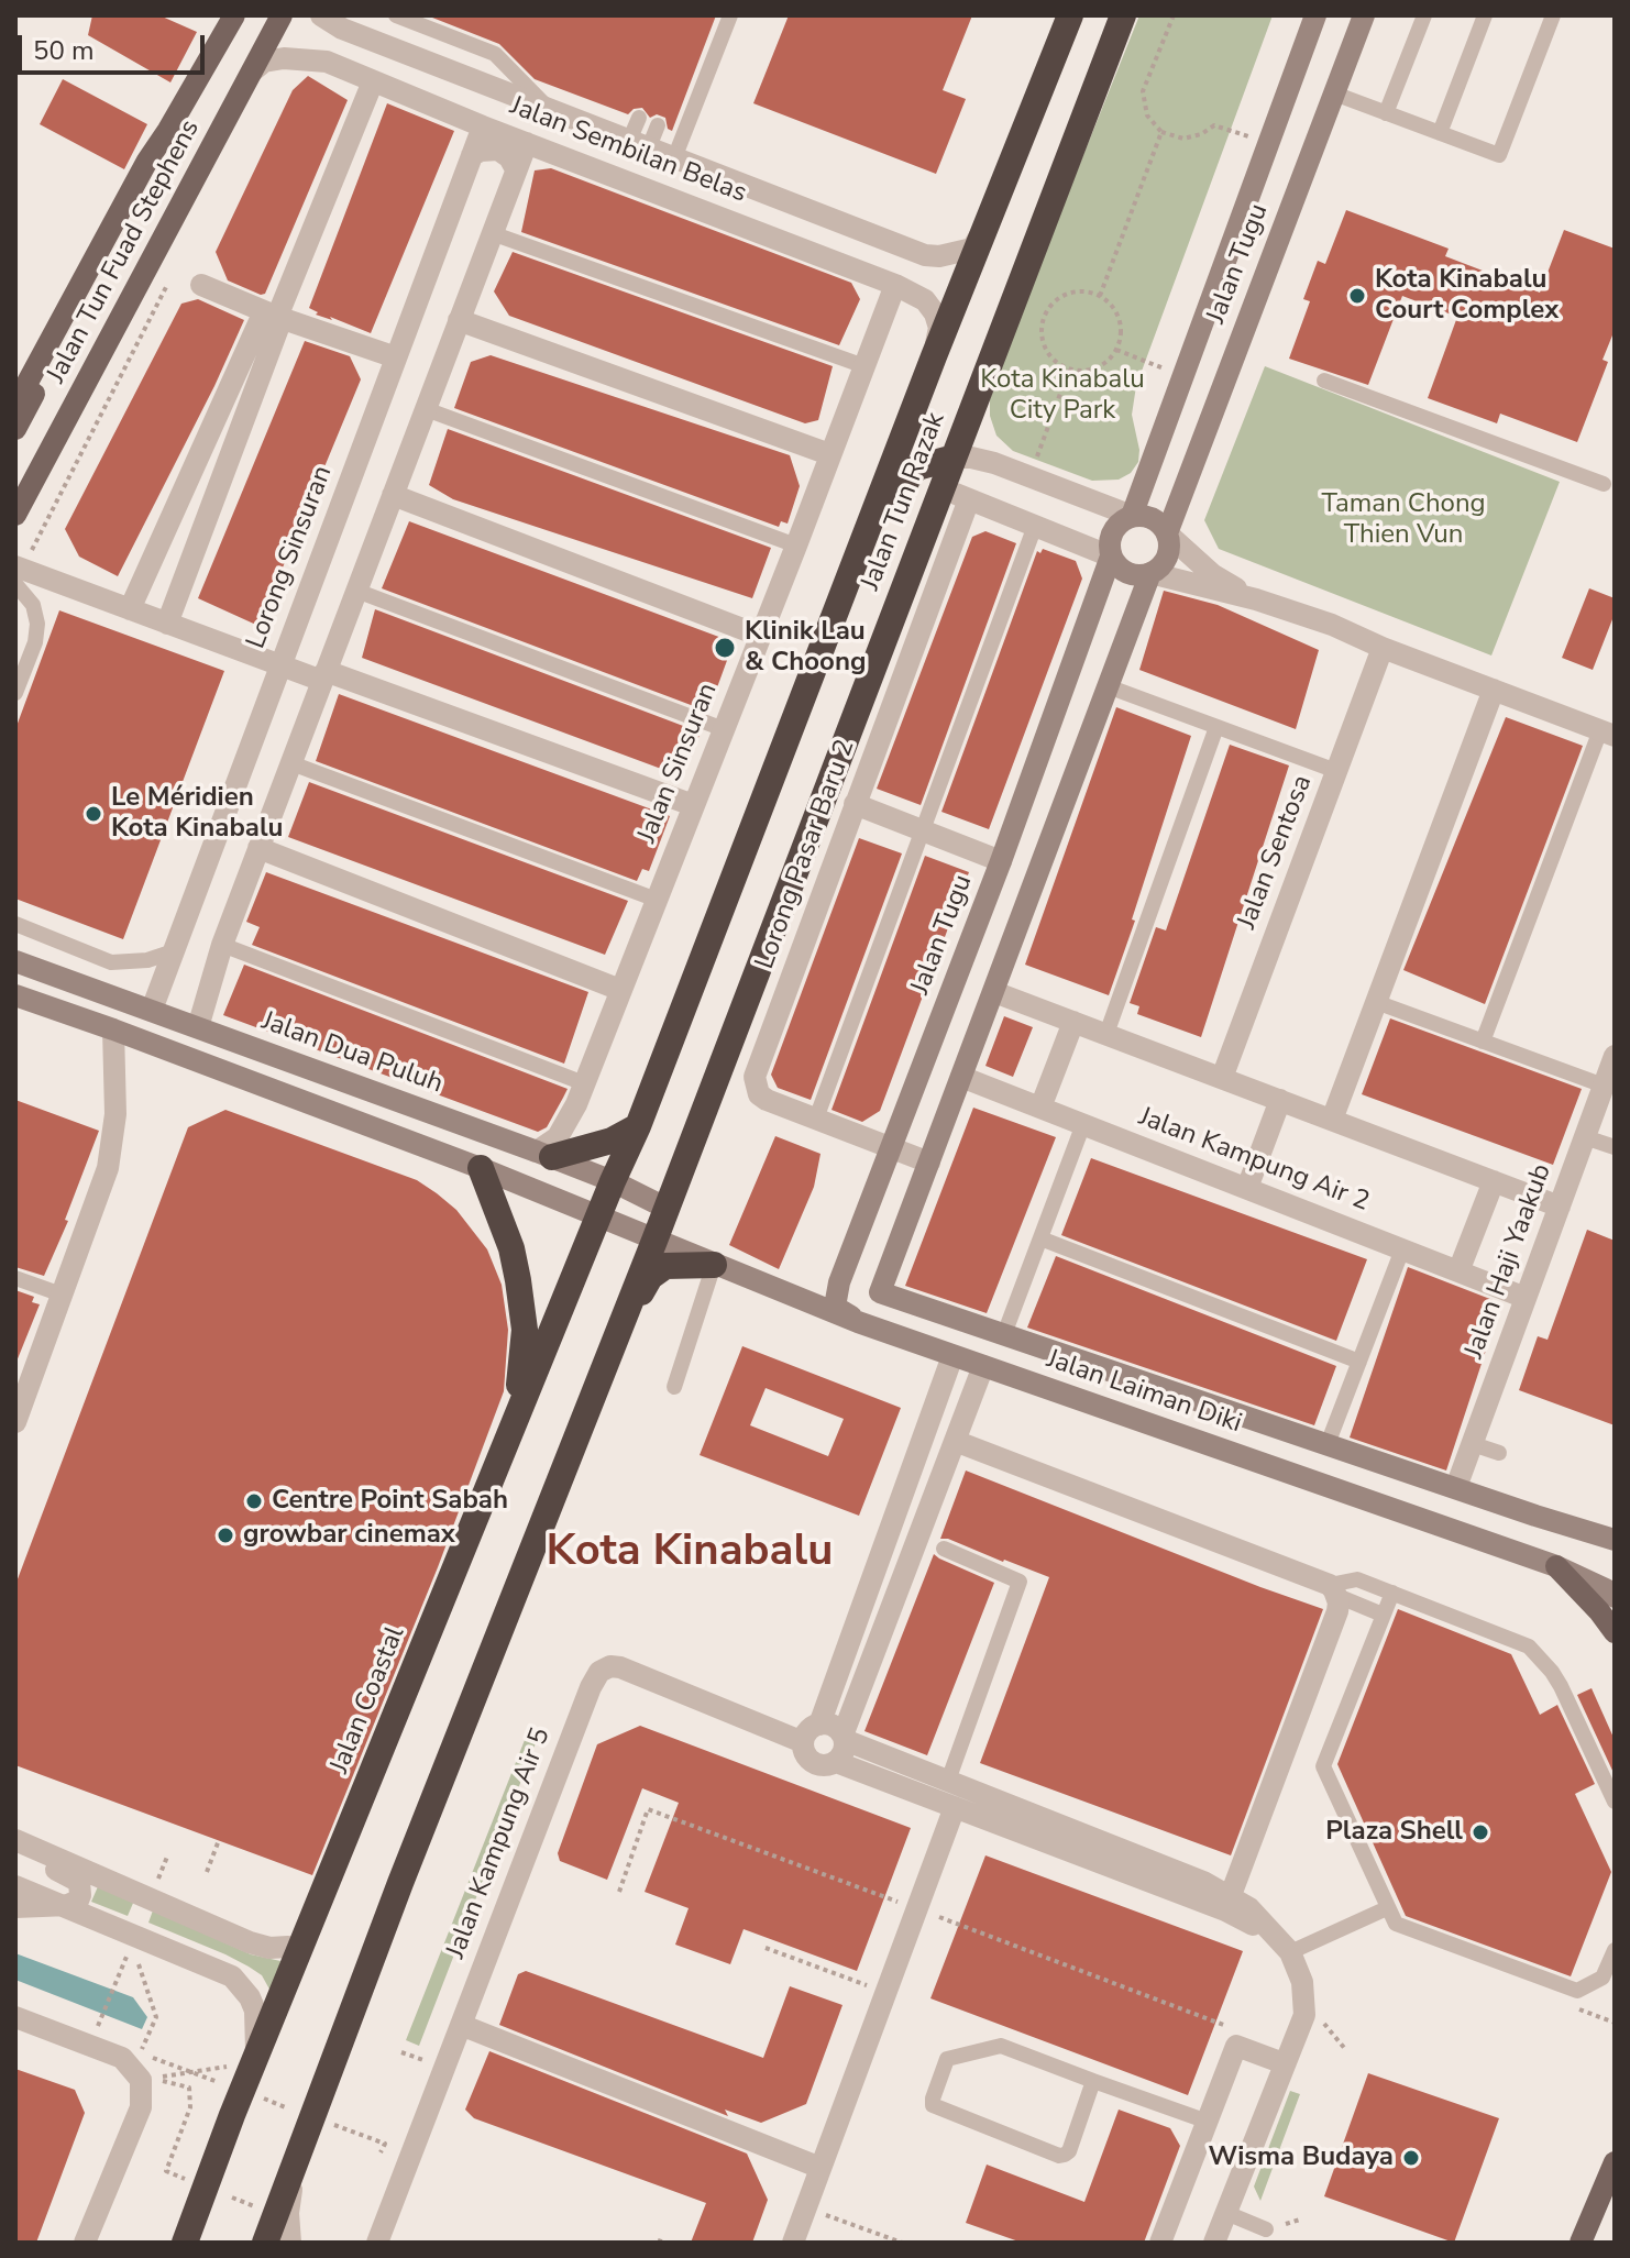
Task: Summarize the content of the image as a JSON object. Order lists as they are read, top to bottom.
{
  "streets": {
    "highway": ["Jalan Tun Razak", "Jalan Coastal"],
    "main road": ["Jalan Tun Fuad Stephens"],
    "street": [
      "Jalan Sembilan Belas",
      "Jalan Tugu",
      "Lorong Sinsuran",
      "Jalan Sinsuran",
      "Jalan Sentosa",
      "Lorong Pasar Baru 2",
      "Jalan Dua Puluh",
      "Jalan Kampung Air 2",
      "Jalan Haji Yaakub",
      "Jalan Laiman Diki",
      "Jalan Kampung Air 5"
    ]
  },
  "crossings": [
    ["Jalan Sembilan Belas", "Jalan Tun Fuad Stephens"],
    ["Jalan Sembilan Belas", "Jalan Tun Razak"],
    ["Jalan Sembilan Belas", "Lorong Sinsuran"],
    ["Jalan Sembilan Belas", "Jalan Sinsuran"],
    ["Jalan Tugu", "Lorong Pasar Baru 2"],
    ["Jalan Tugu", "Jalan Laiman Diki"],
    ["Jalan Tun Razak", "Jalan Dua Puluh"],
    ["Jalan Tun Razak", "Jalan Coastal"],
    ["Lorong Sinsuran", "Jalan Dua Puluh"],
    ["Jalan Sinsuran", "Jalan Dua Puluh"],
    ["Lorong Pasar Baru 2", "Jalan Laiman Diki"],
    ["Jalan Dua Puluh", "Jalan Coastal"],
    ["Jalan Kampung Air 2", "Jalan Haji Yaakub"],
    ["Jalan Haji Yaakub", "Jalan Laiman Diki"]
  ],
  "districts": ["Kota Kinabalu"],
  "parks": ["Kota Kinabalu City Park", "Taman Chong Thien Vun"],
  "places": [
    "Kota Kinabalu Court Complex",
    "Klinik Lau & Choong",
    "Le Méridien Kota Kinabalu",
    "Centre Point Sabah",
    "growbar cinemax",
    "Plaza Shell",
    "Wisma Budaya"
  ],
  "scale_bar": "50 m"
}
